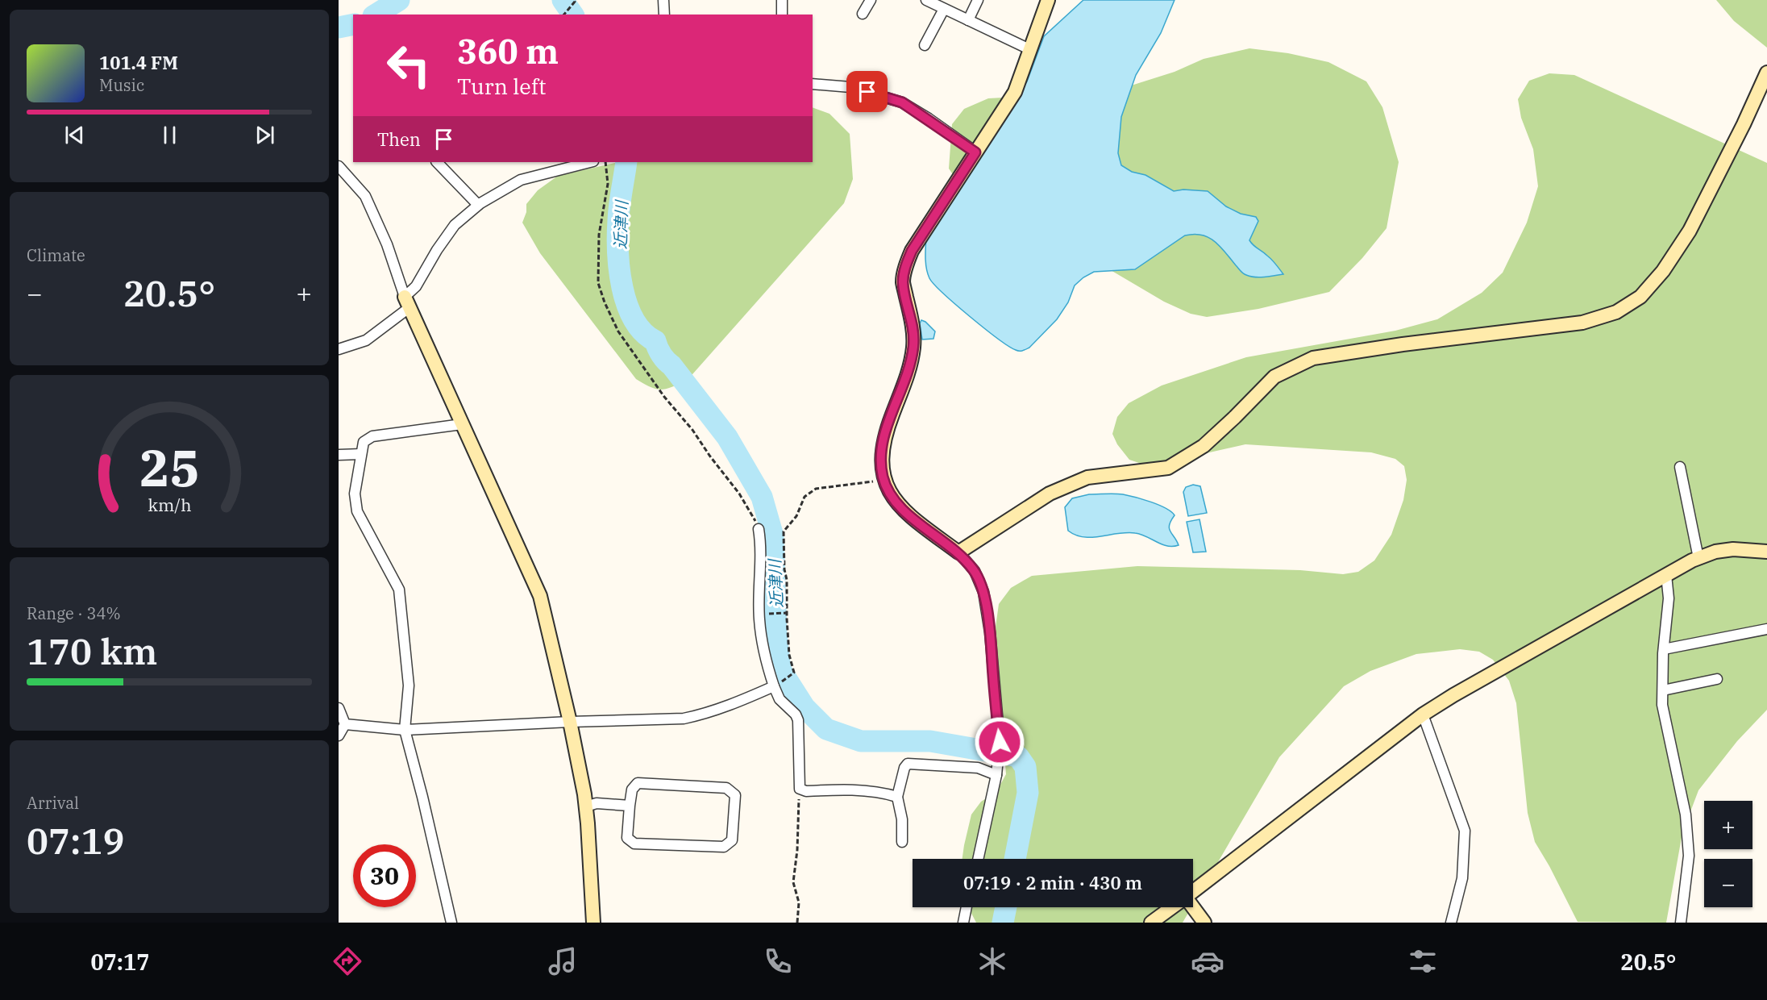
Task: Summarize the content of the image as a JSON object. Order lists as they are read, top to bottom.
{
  "water": ["近津川"],
  "page": {
    "turn": ["360 m", "Turn left"],
    "song": ["101.4 FM", "Music"],
    "then": "Then",
    "tile": [
      "Climate",
      ["Range · 34%", "170 km"],
      ["Arrival", "07:19"]
    ],
    "heat": ["−", "20.5°", "+"],
    "map_buttons": ["+", "−"],
    "limit": "30",
    "trip": "07:19 · 2 min · 430 m",
    "tabs": ["07:17", "20.5°"],
    "gauge": ["25", "km/h"]
  }
}
